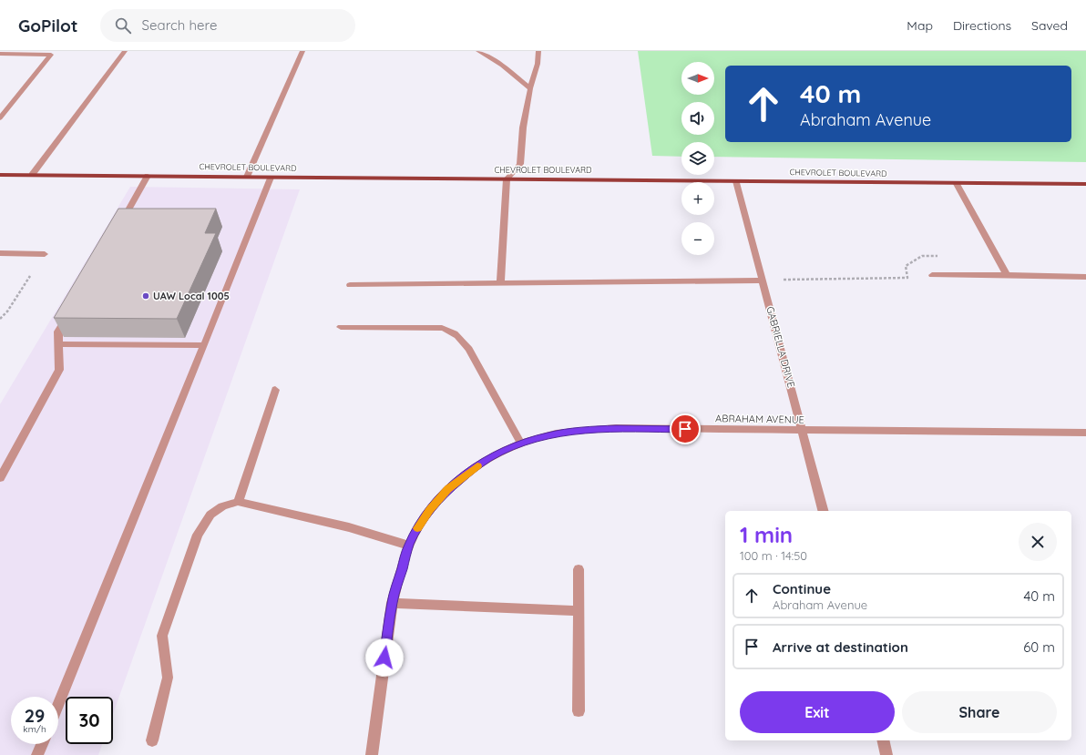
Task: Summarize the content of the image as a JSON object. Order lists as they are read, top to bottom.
{
  "streets": {
    "main road": ["CHEVROLET BOULEVARD"],
    "street": ["GABRIELLA DRIVE", "ABRAHAM AVENUE"]
  },
  "crossings": [
    ["CHEVROLET BOULEVARD", "GABRIELLA DRIVE"],
    ["GABRIELLA DRIVE", "ABRAHAM AVENUE"]
  ],
  "places": ["UAW Local 1005"],
  "north": "right",
  "page": {
    "header": "GoPilot",
    "search": "Search here",
    "nav": ["Map", "Directions", "Saved"],
    "map_buttons": ["+", "−"],
    "turn": ["40 m", "Abraham Avenue"],
    "heading": ["1 min", "100 m · 14:50"],
    "list": [
      {
        "name": "Continue",
        "note": "Abraham Avenue",
        "value": "40 m"
      },
      {
        "name": "Arrive at destination",
        "value": "60 m"
      }
    ],
    "buttons": ["Exit", "Share"],
    "speed": "29 km/h",
    "limit": "30"
  }
}
